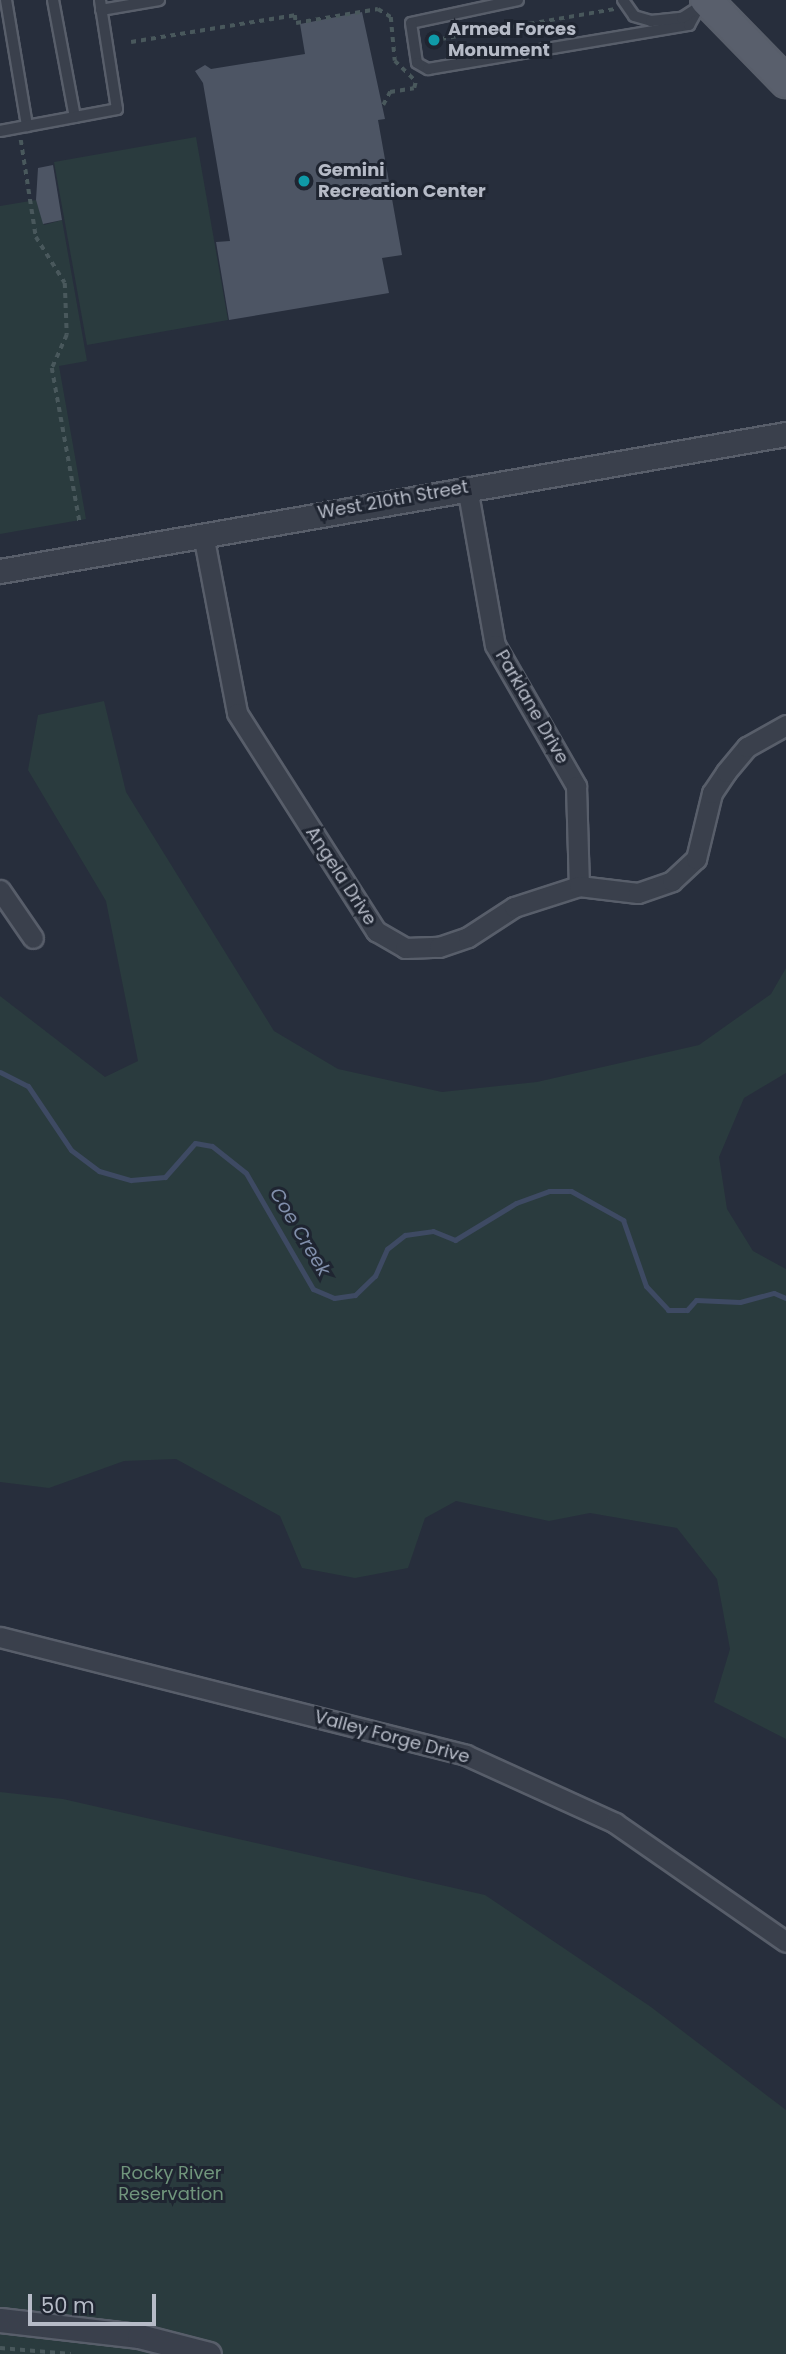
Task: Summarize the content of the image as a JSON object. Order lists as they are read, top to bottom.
{
  "streets": {
    "street": [
      "West 210th Street",
      "Parklane Drive",
      "Angela Drive",
      "Valley Forge Drive"
    ]
  },
  "crossings": [
    ["West 210th Street", "Parklane Drive"],
    ["West 210th Street", "Angela Drive"],
    ["Parklane Drive", "Angela Drive"]
  ],
  "water": ["Coe Creek"],
  "parks": ["Rocky River Reservation"],
  "places": ["Armed Forces Monument", "Gemini Recreation Center"],
  "scale_bar": "50 m"
}
